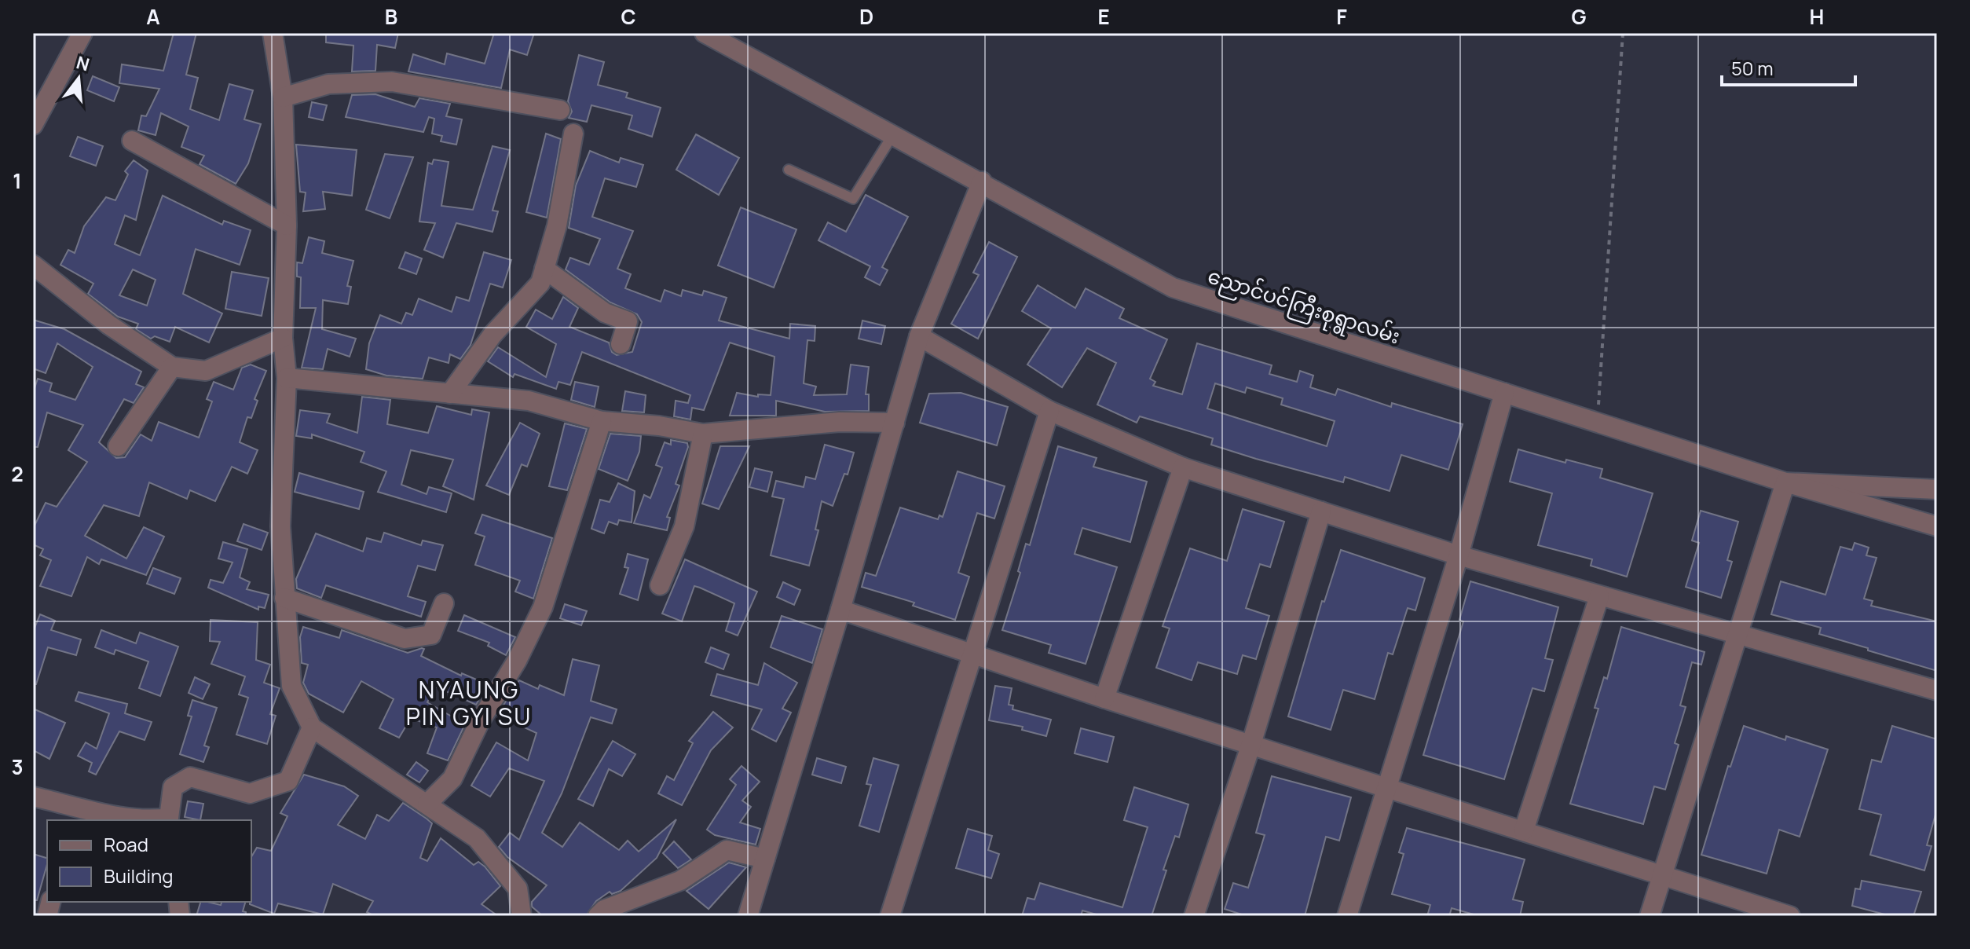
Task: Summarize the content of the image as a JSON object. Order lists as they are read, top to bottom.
{
  "streets": {
    "street": ["ညောင်ပင်ကြီးစုရွာလမ်း"]
  },
  "districts": ["NYAUNG PIN GYI SU"],
  "legend": ["Road", "Building"],
  "scale_bar": "50 m",
  "north": "top",
  "grid": {
    "columns": [
      "A",
      "B",
      "C",
      "D",
      "E",
      "F",
      "G",
      "H"
    ],
    "rows": ["1", "2", "3"]
  }
}
